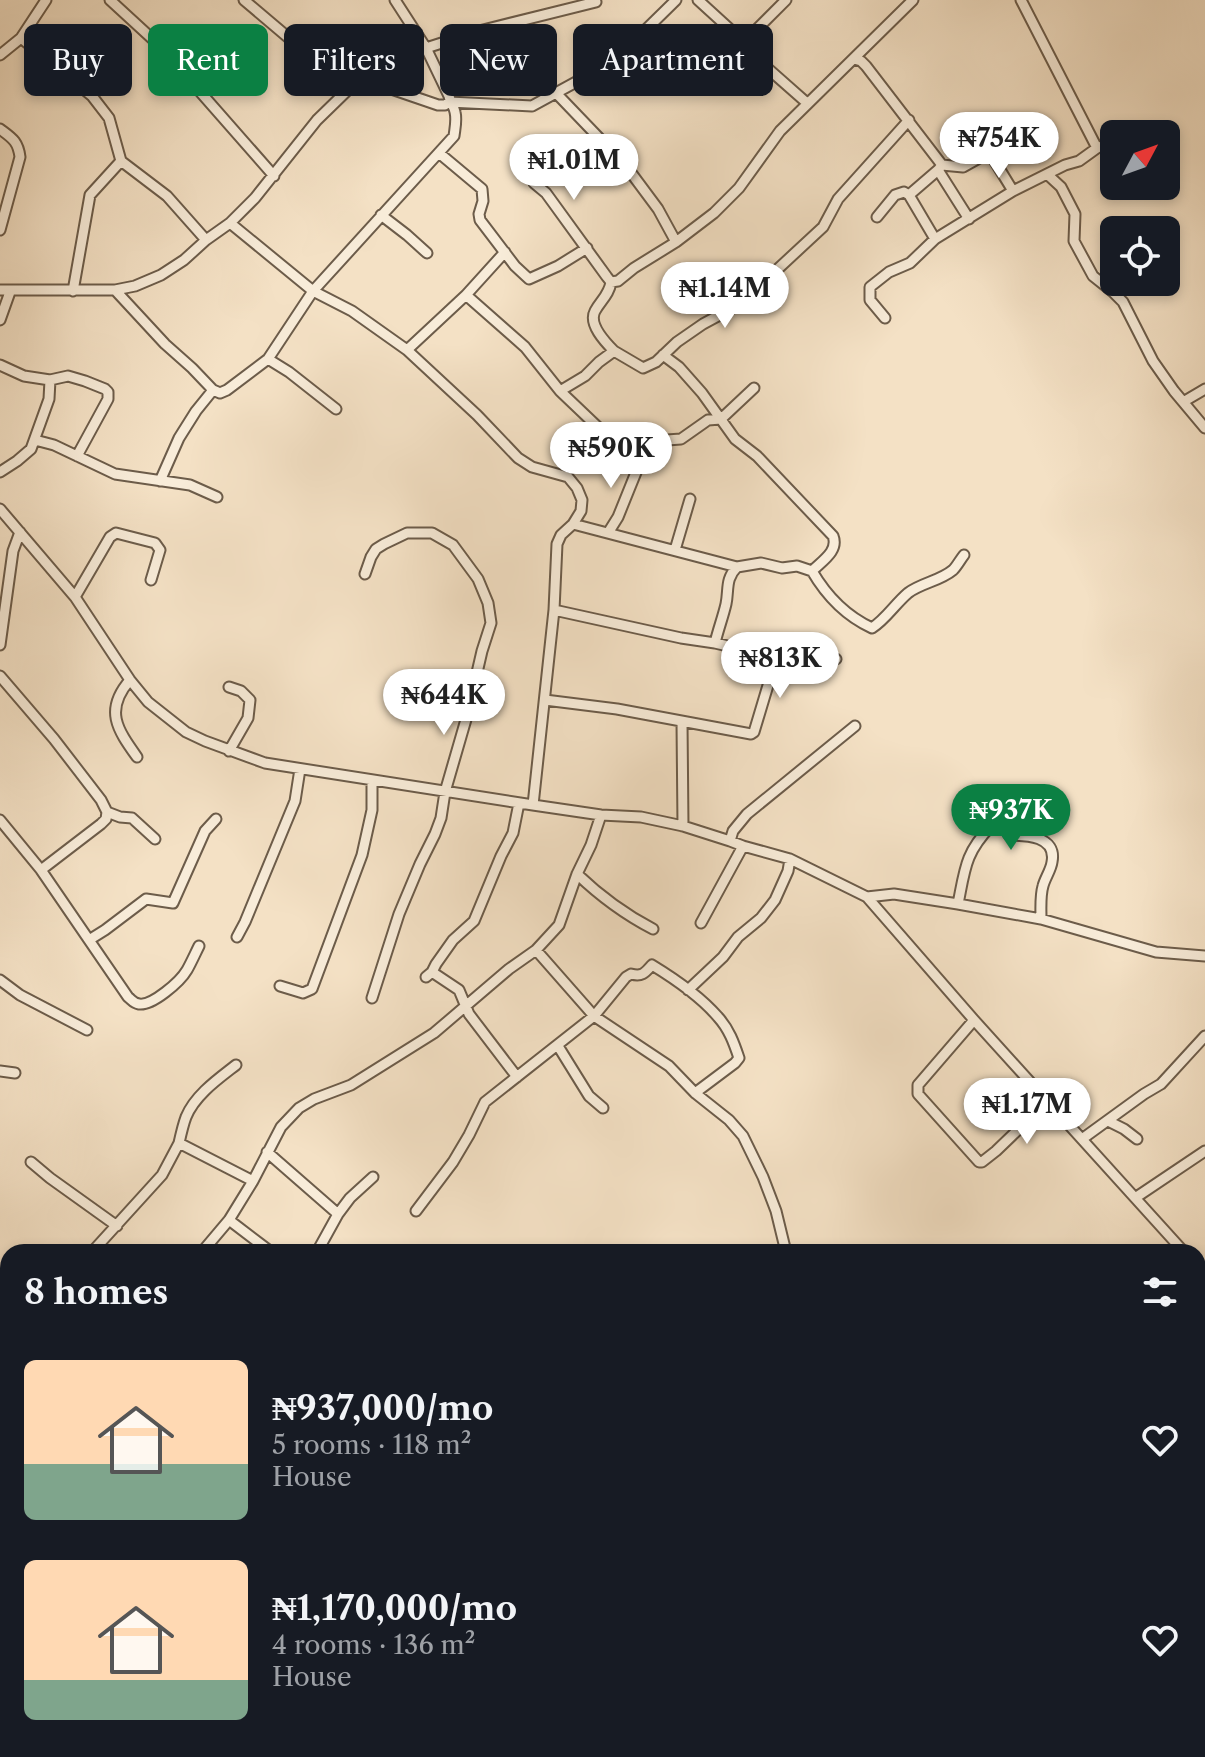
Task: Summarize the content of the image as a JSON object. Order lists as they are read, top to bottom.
{
  "north": "top right",
  "page": {
    "chip": [
      "Buy",
      "Rent",
      "Filters",
      "New",
      "Apartment"
    ],
    "price": [
      "₦754K",
      "₦1.01M",
      "₦1.14M",
      "₦590K",
      "₦813K",
      "₦644K",
      "₦937K",
      "₦1.17M"
    ],
    "heading": "8 homes",
    "list": [
      {
        "name": "₦937,000/mo",
        "note": "5 rooms · 118 m² · House"
      },
      {
        "name": "₦1,170,000/mo",
        "note": "4 rooms · 136 m² · House"
      }
    ]
  }
}
